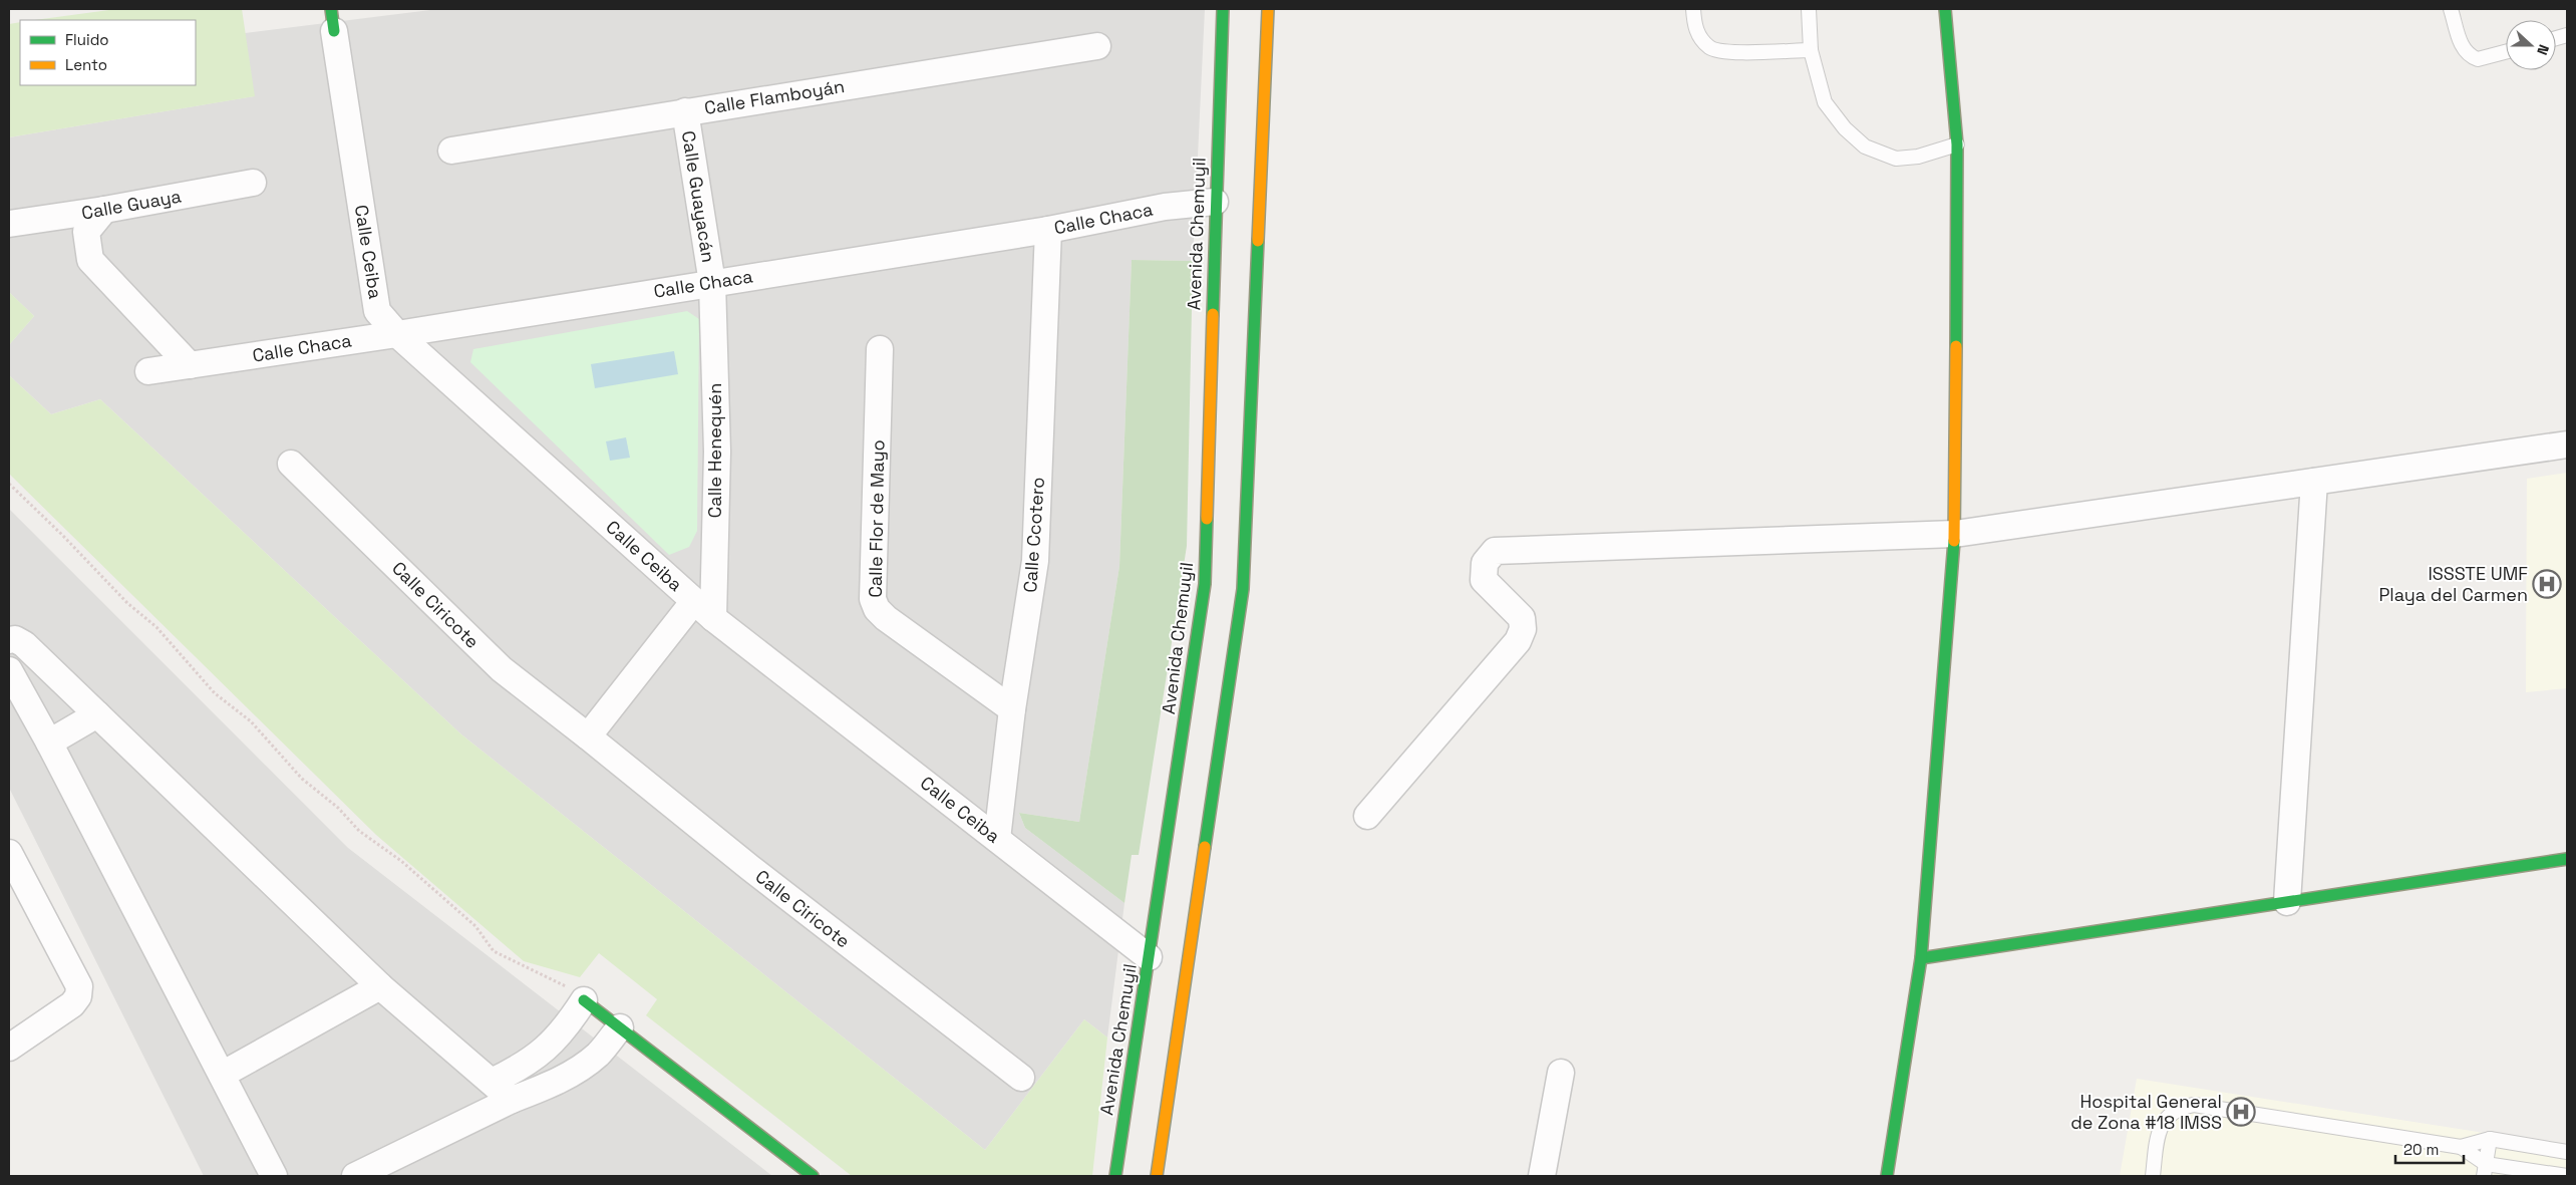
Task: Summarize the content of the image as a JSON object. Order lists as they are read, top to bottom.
{
  "streets": {
    "main road": ["Avenida Chemuyil"],
    "street": [
      "Calle Flamboyán",
      "Calle Guayacán",
      "Calle Guaya",
      "Calle Chaca",
      "Calle Ceiba",
      "Calle Henequén",
      "Calle Flor de Mayo",
      "Calle Ccotero",
      "Calle Ciricote"
    ]
  },
  "crossings": [
    ["Calle Flamboyán", "Calle Guayacán"],
    ["Calle Guayacán", "Calle Chaca"],
    ["Calle Guayacán", "Calle Henequén"],
    ["Calle Chaca", "Avenida Chemuyil"],
    ["Calle Chaca", "Calle Ceiba"],
    ["Calle Chaca", "Calle Henequén"],
    ["Calle Chaca", "Calle Ccotero"],
    ["Avenida Chemuyil", "Calle Ceiba"],
    ["Calle Ceiba", "Calle Henequén"],
    ["Calle Ceiba", "Calle Ccotero"],
    ["Calle Flor de Mayo", "Calle Ccotero"]
  ],
  "places": {
    "hospital": ["ISSSTE UMF Playa del Carmen", "Hospital General de Zona #18 IMSS"]
  },
  "legend": ["Fluido", "Lento"],
  "scale_bar": "20 m",
  "north": "right"
}
